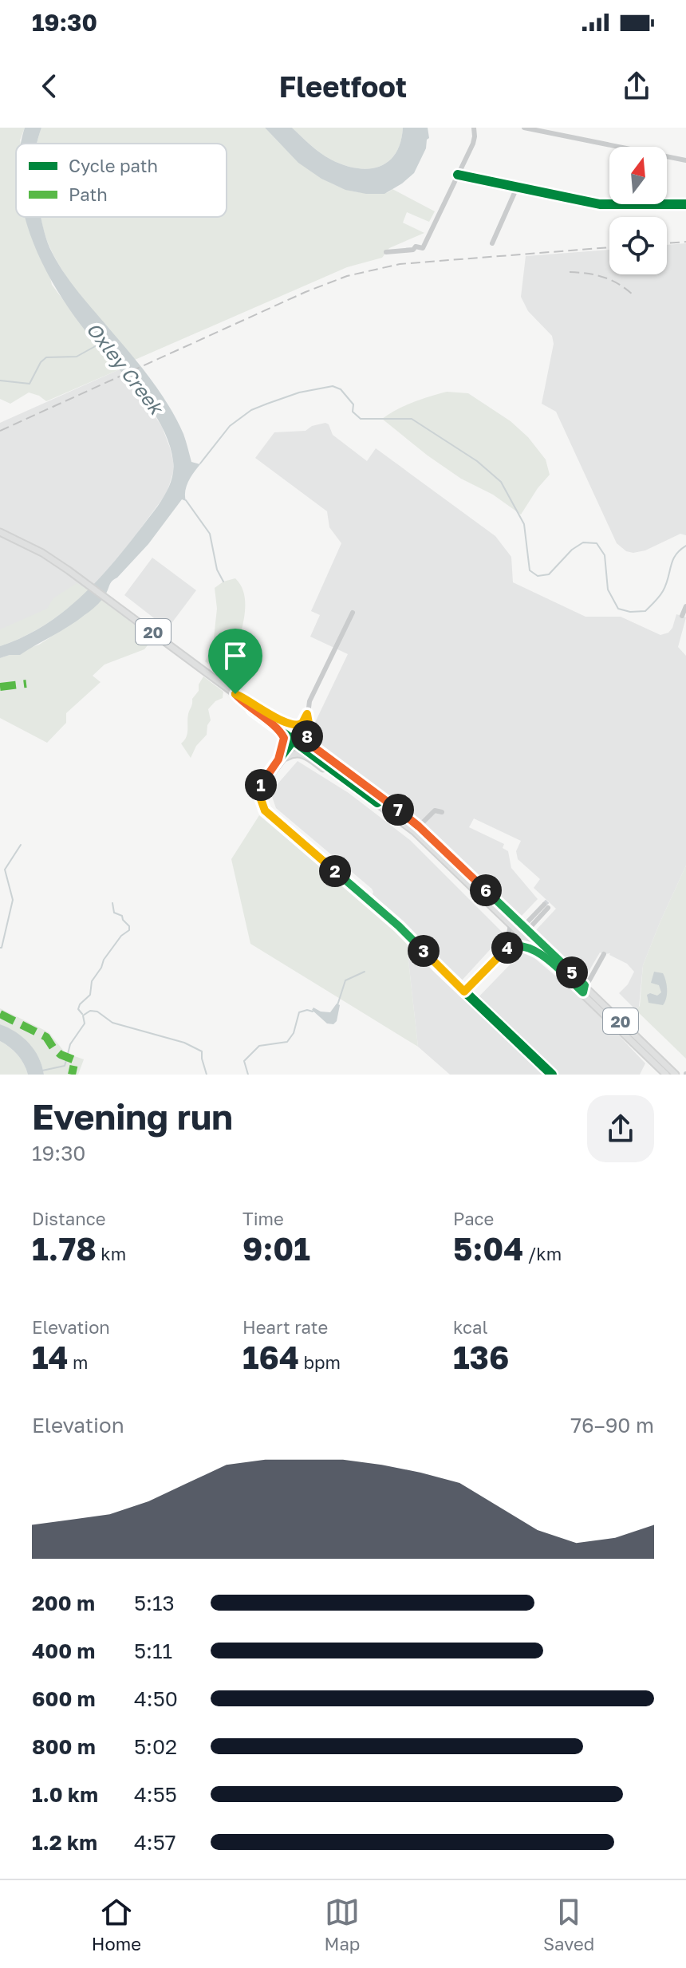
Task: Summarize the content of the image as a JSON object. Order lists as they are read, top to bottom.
{
  "streets": {
    "main road": ["20"]
  },
  "water": ["Oxley Creek"],
  "legend": ["Cycle path", "Path"],
  "north": "top",
  "page": {
    "status": "19:30",
    "header": "Fleetfoot",
    "pins": [
      "8",
      "1",
      "7",
      "2",
      "6",
      "4",
      "3",
      "5"
    ],
    "heading": ["Evening run", "19:30"],
    "stats": [
      ["Distance", "1.78 km"],
      ["Time", "9:01"],
      ["Pace", "5:04 /km"],
      ["Elevation", "14 m"],
      ["Heart rate", "164 bpm"],
      ["kcal", "136"]
    ],
    "chart": ["Elevation", "76–90 m"],
    "list": [
      {
        "name": "200 m",
        "note": "5:13"
      },
      {
        "name": "400 m",
        "note": "5:11"
      },
      {
        "name": "600 m",
        "note": "4:50"
      },
      {
        "name": "800 m",
        "note": "5:02"
      },
      {
        "name": "1.0 km",
        "note": "4:55"
      },
      {
        "name": "1.2 km",
        "note": "4:57"
      }
    ],
    "tabs": ["Home", "Map", "Saved"]
  }
}
